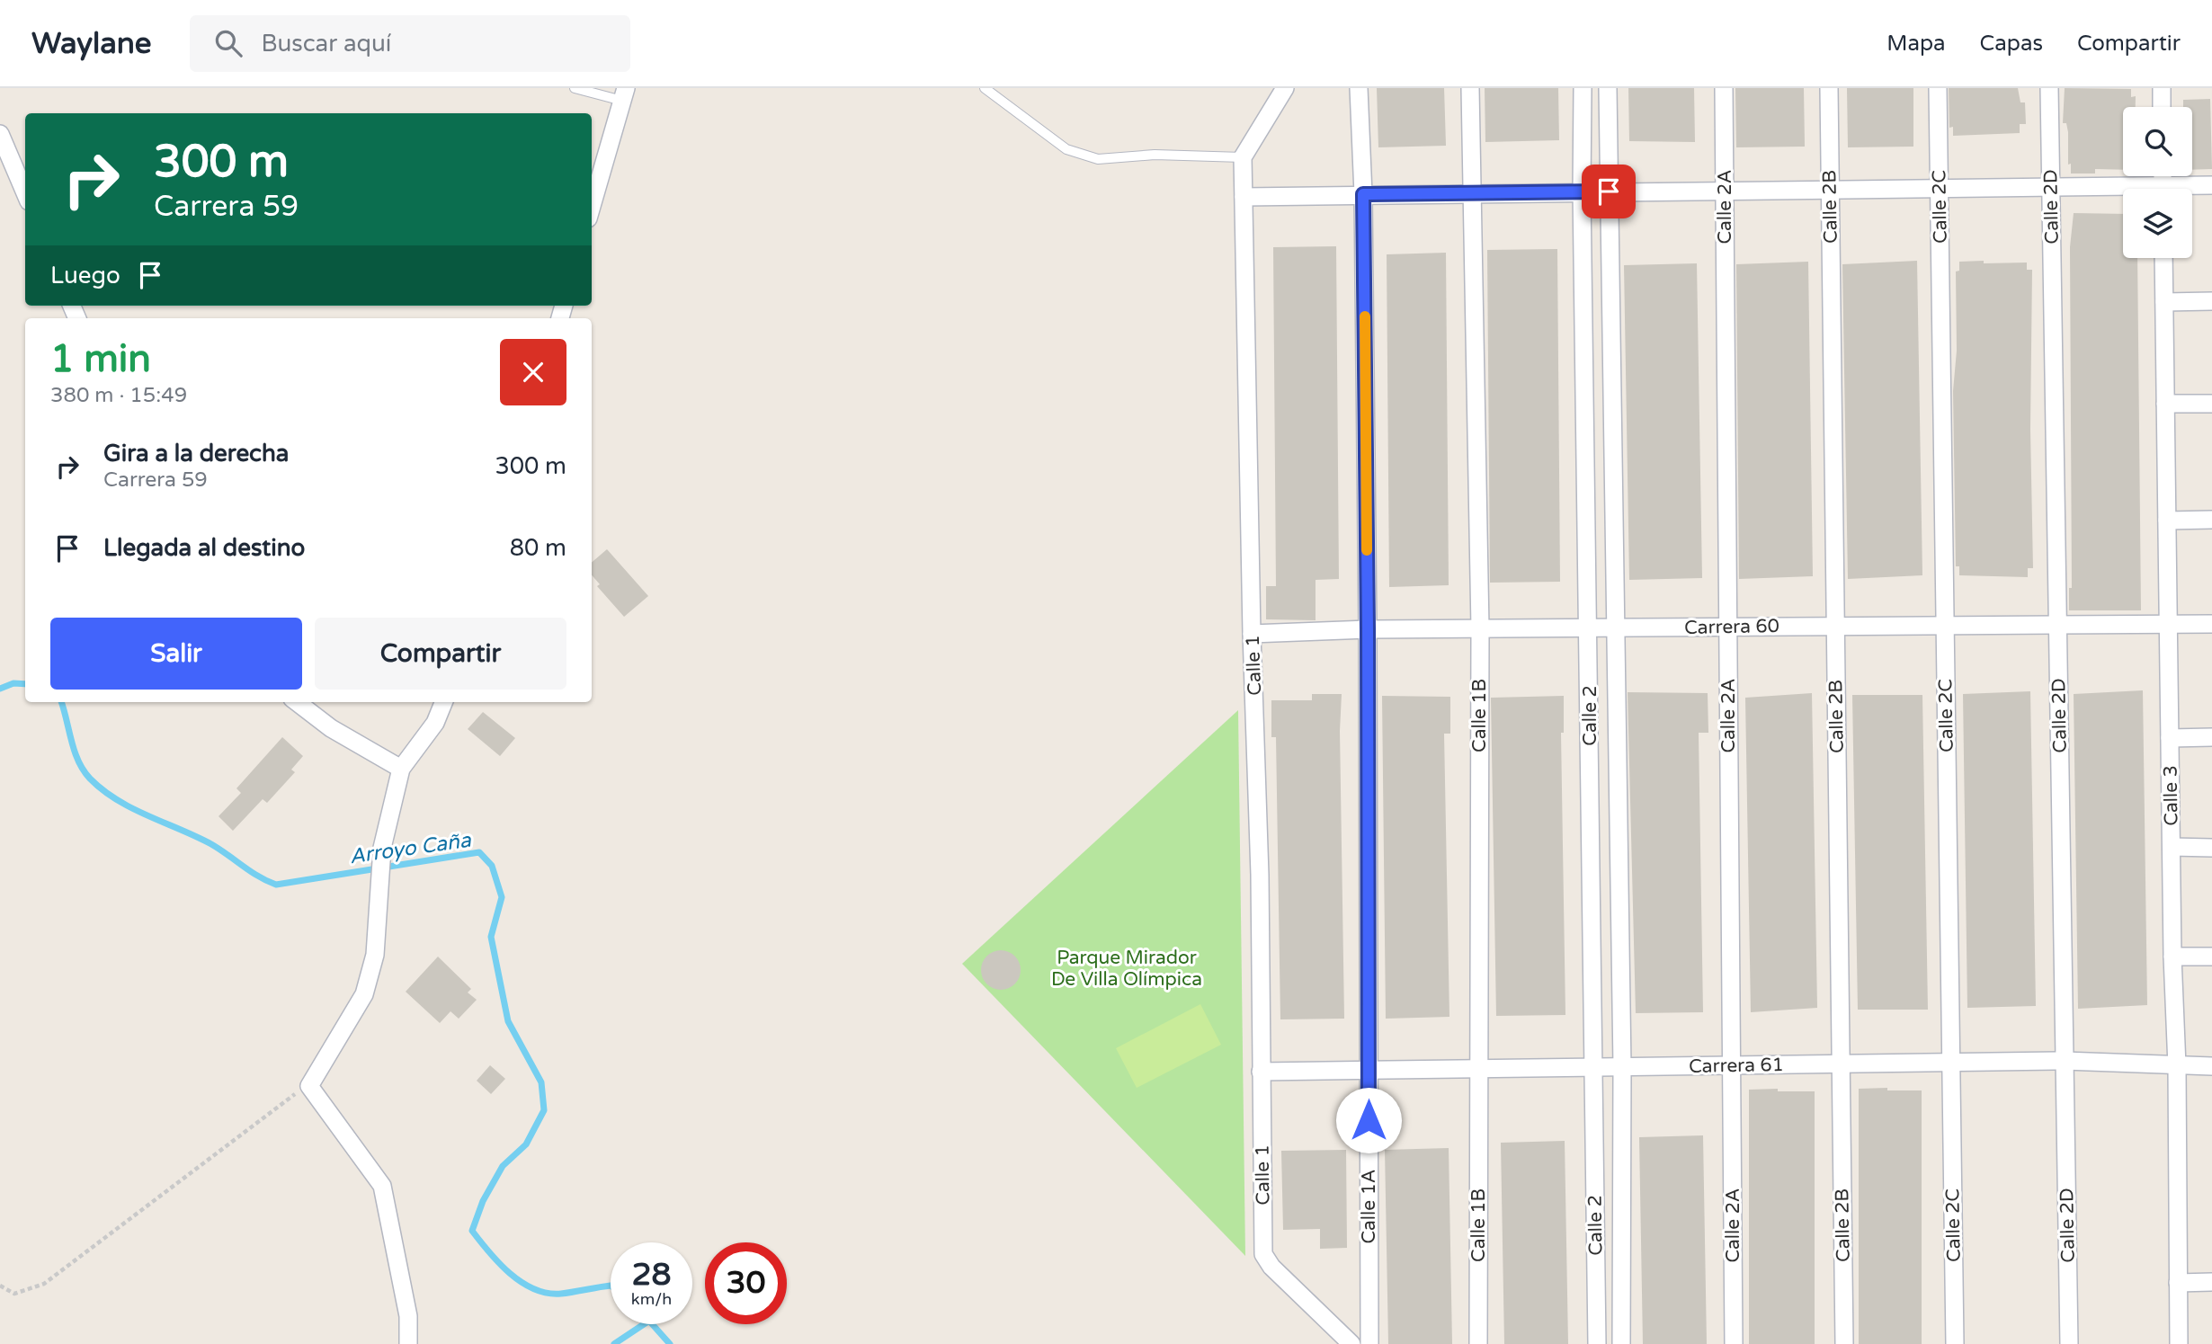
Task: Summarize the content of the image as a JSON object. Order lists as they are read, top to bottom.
{
  "streets": {
    "street": [
      "Calle 2A",
      "Calle 2B",
      "Calle 2C",
      "Calle 2D",
      "Carrera 60",
      "Calle 1",
      "Calle 1B",
      "Calle 2",
      "Calle 3",
      "Carrera 61",
      "Calle 1A"
    ]
  },
  "crossings": [
    ["Calle 2A", "Carrera 60"],
    ["Calle 2A", "Carrera 61"],
    ["Calle 2B", "Carrera 60"],
    ["Calle 2B", "Carrera 61"],
    ["Calle 2C", "Carrera 60"],
    ["Calle 2C", "Carrera 61"],
    ["Calle 2D", "Carrera 60"],
    ["Calle 2D", "Carrera 61"],
    ["Carrera 60", "Calle 1"],
    ["Carrera 60", "Calle 1B"],
    ["Carrera 60", "Calle 2"],
    ["Carrera 60", "Calle 3"],
    ["Carrera 60", "Calle 1A"],
    ["Calle 1", "Carrera 61"],
    ["Calle 1B", "Carrera 61"],
    ["Calle 2", "Carrera 61"],
    ["Calle 3", "Carrera 61"],
    ["Carrera 61", "Calle 1A"]
  ],
  "water": ["Arroyo Caña"],
  "parks": ["Parque Mirador De Villa Olímpica"],
  "page": {
    "header": "Waylane",
    "search": "Buscar aquí",
    "nav": ["Mapa", "Capas", "Compartir"],
    "turn": ["300 m", "Carrera 59"],
    "then": "Luego",
    "heading": ["1 min", "380 m · 15:49"],
    "list": [
      {
        "name": "Gira a la derecha",
        "note": "Carrera 59",
        "value": "300 m"
      },
      {
        "name": "Llegada al destino",
        "value": "80 m"
      }
    ],
    "buttons": ["Salir", "Compartir"],
    "speed": "28 km/h",
    "limit": "30"
  }
}
